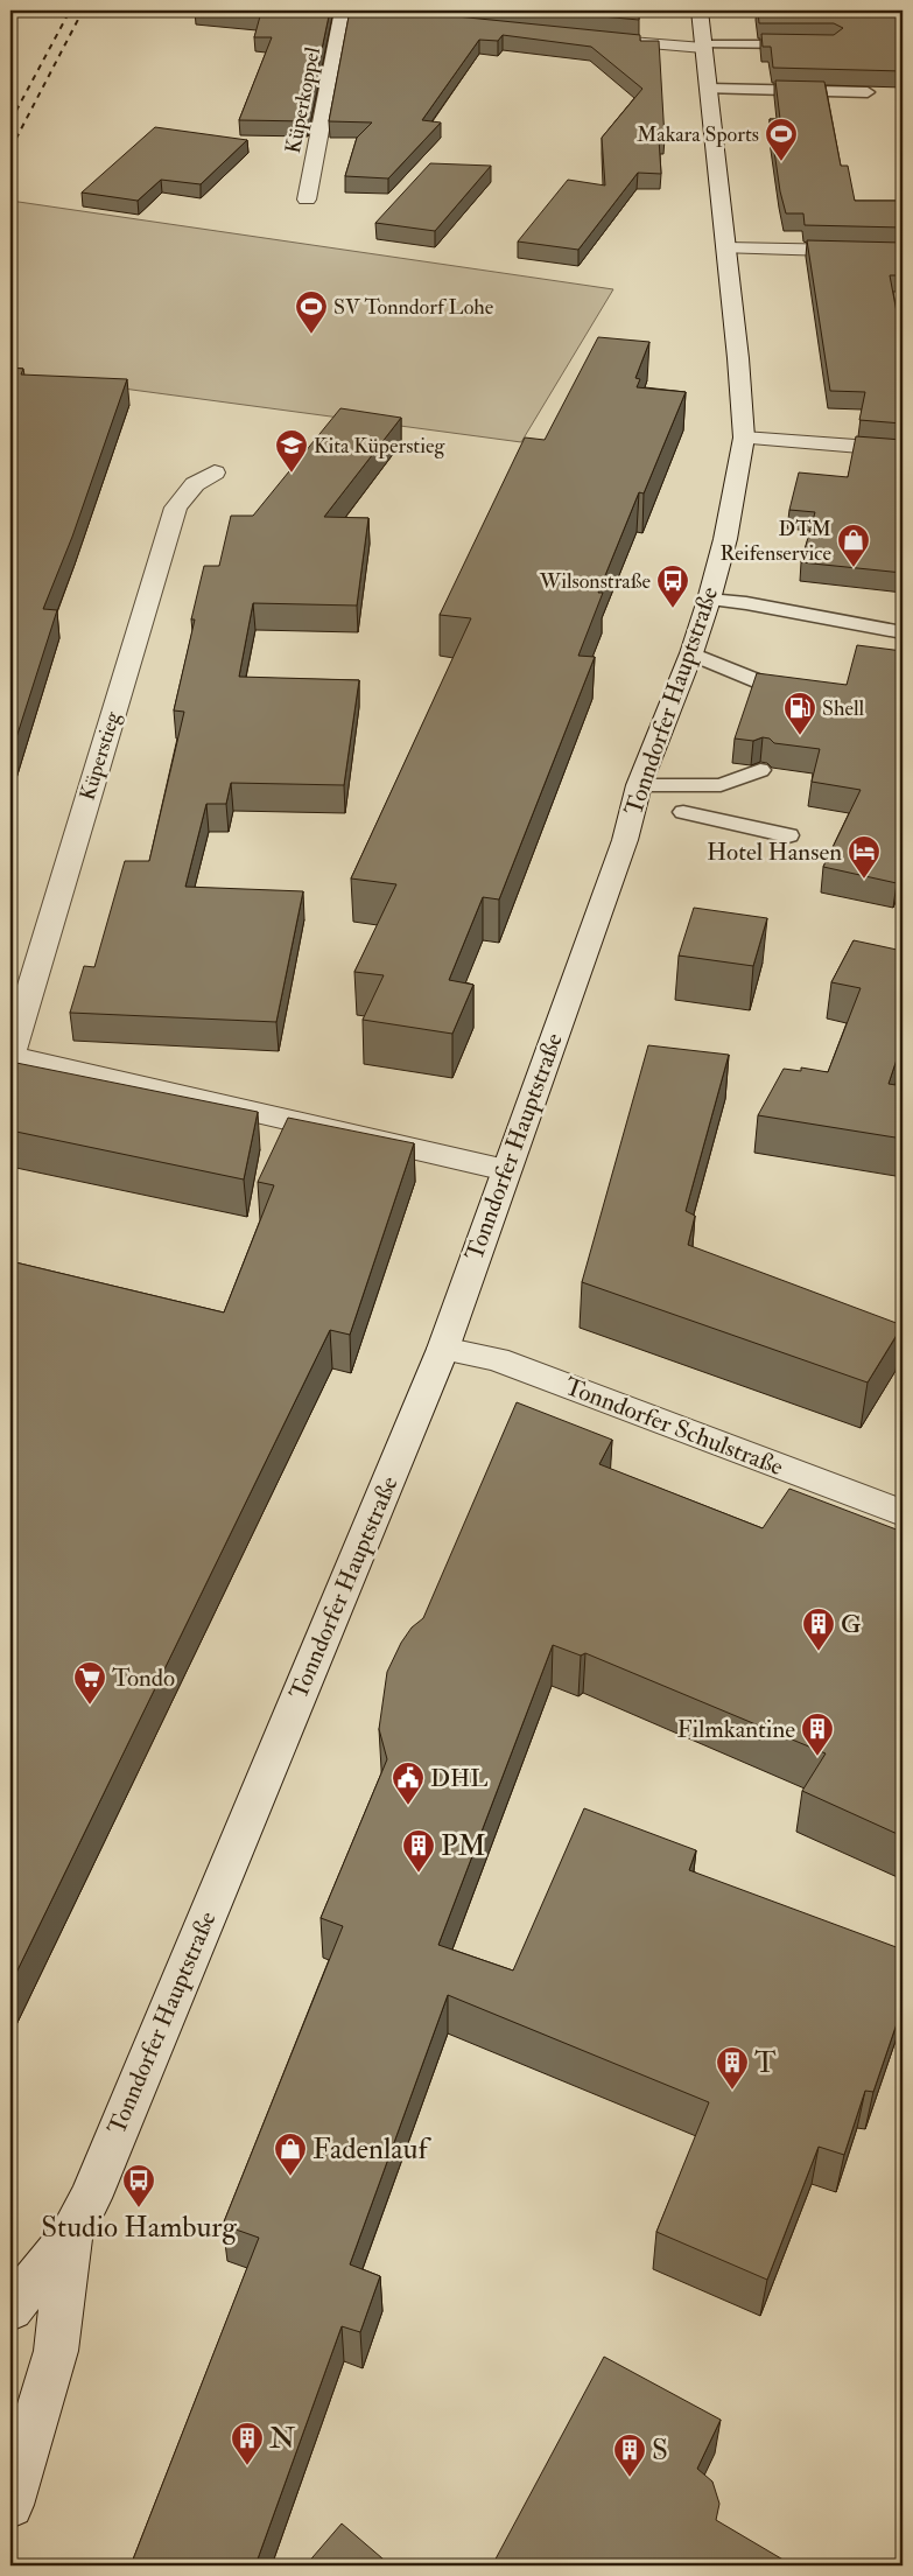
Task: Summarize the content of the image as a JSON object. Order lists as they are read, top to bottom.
{
  "streets": {
    "main road": [
      "Küperkoppel",
      "Tonndorfer Hauptstraße",
      "Küperstieg",
      "Tonndorfer Schulstraße"
    ]
  },
  "crossings": [
    ["Tonndorfer Hauptstraße", "Küperstieg"],
    ["Tonndorfer Hauptstraße", "Tonndorfer Schulstraße"]
  ],
  "places": {
    "sports": ["Makara Sports", "SV Tonndorf Lohe"],
    "school or university": ["Kita Küperstieg"],
    "shop": ["DTM Reifenservice", "Fadenlauf"],
    "bus stop": ["Wilsonstraße", "Studio Hamburg"],
    "fuel station": ["Shell"],
    "hotel": ["Hotel Hansen"],
    "building": [
      "G",
      "Filmkantine",
      "PM",
      "T",
      "N",
      "S"
    ],
    "supermarket": ["Tondo"],
    "public building": ["DHL"]
  }
}
